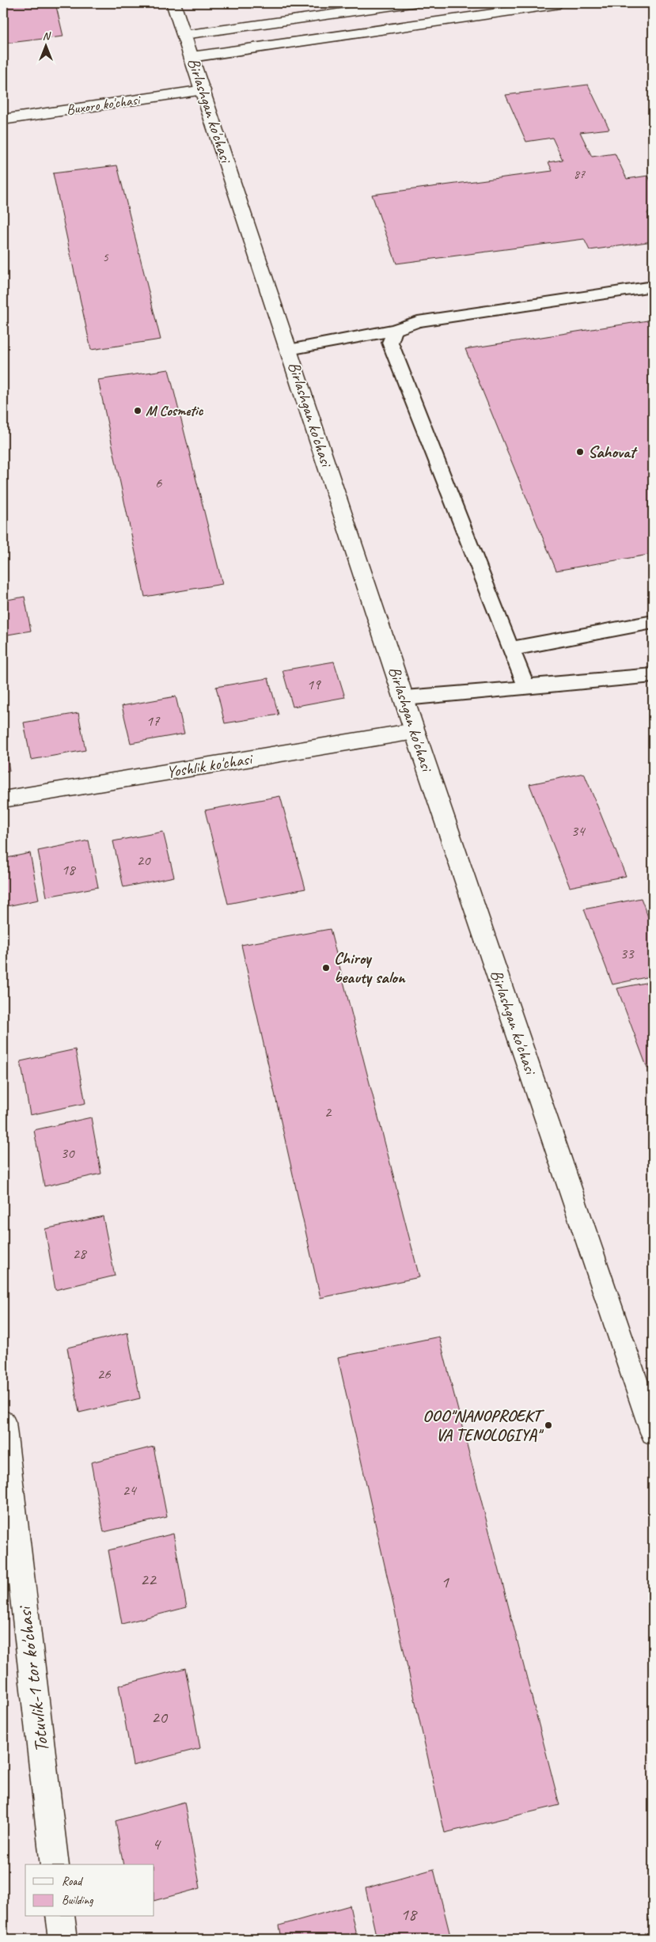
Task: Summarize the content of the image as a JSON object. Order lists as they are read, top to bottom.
{
  "streets": {
    "street": [
      "Buxoro ko'chasi",
      "Birlashgan ko'chasi",
      "Yoshlik ko'chasi",
      "Totuvlik-1 tor ko'chasi"
    ]
  },
  "crossings": [
    ["Buxoro ko'chasi", "Birlashgan ko'chasi"],
    ["Birlashgan ko'chasi", "Yoshlik ko'chasi"]
  ],
  "places": [
    "M Cosmetic",
    "Sahovat",
    "Chiroy beauty salon",
    "ООО\"NANOPROEKT VA TENOLOGIYA\""
  ],
  "house_numbers": [
    "87",
    "5",
    "6",
    "19",
    "17",
    "34",
    "20",
    "18",
    "33",
    "2",
    "30",
    "28",
    "26",
    "24",
    "22",
    "1",
    "20",
    "4",
    "18"
  ],
  "legend": ["Road", "Building"],
  "north": "top"
}
